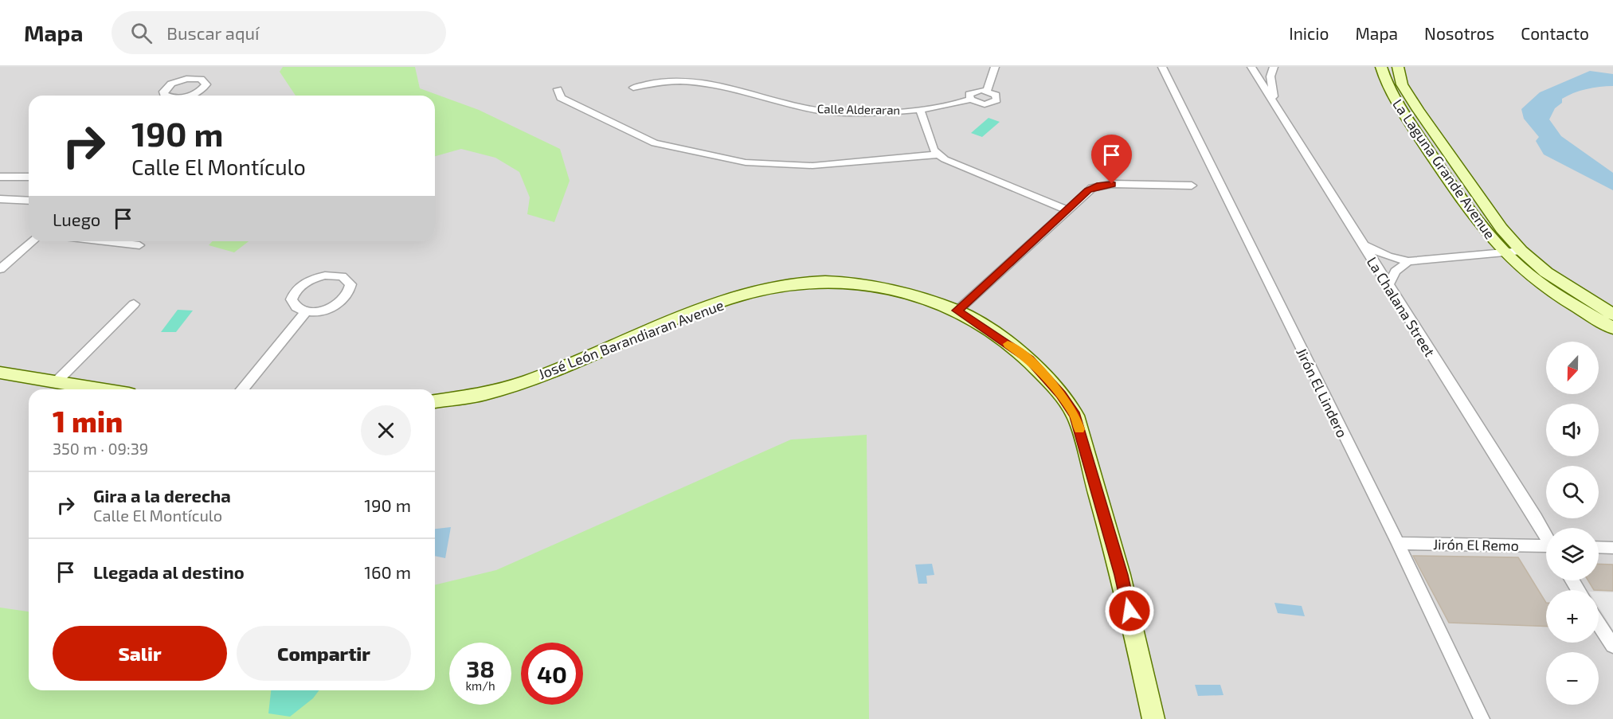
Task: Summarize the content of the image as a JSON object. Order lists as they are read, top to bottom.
{
  "streets": {
    "street": [
      "Calle Alderaran",
      "La Laguna Grande Avenue",
      "La Chalana Street",
      "José León Barandiaran Avenue",
      "Jirón El Lindero",
      "Jirón El Remo"
    ]
  },
  "crossings": [
    ["Jirón El Lindero", "Jirón El Remo"]
  ],
  "north": "bottom",
  "page": {
    "header": "Mapa",
    "search": "Buscar aquí",
    "nav": [
      "Inicio",
      "Mapa",
      "Nosotros",
      "Contacto"
    ],
    "turn": ["190 m", "Calle El Montículo"],
    "then": "Luego",
    "map_buttons": ["+", "−"],
    "heading": ["1 min", "350 m · 09:39"],
    "list": [
      {
        "name": "Gira a la derecha",
        "note": "Calle El Montículo",
        "value": "190 m"
      },
      {
        "name": "Llegada al destino",
        "value": "160 m"
      }
    ],
    "buttons": ["Salir", "Compartir"],
    "speed": "38 km/h",
    "limit": "40"
  }
}
